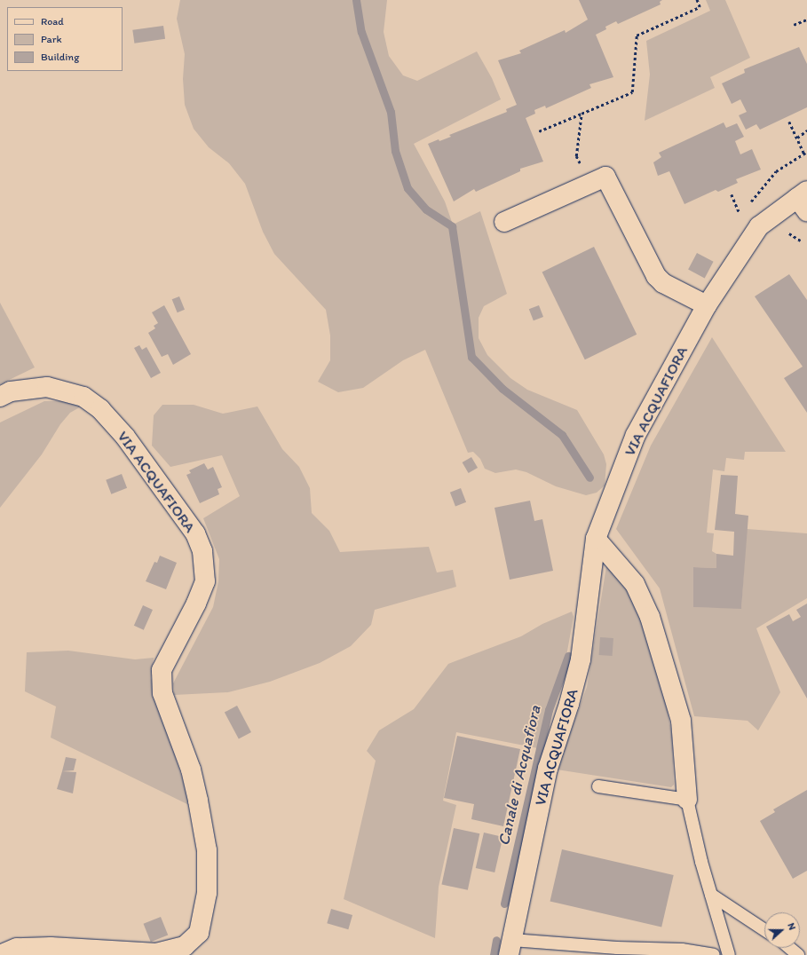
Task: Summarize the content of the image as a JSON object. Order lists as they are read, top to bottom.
{
  "streets": {
    "street": ["VIA ACQUAFIORA"]
  },
  "water": ["Canale di Acquafiora"],
  "legend": ["Road", "Park", "Building"],
  "north": "right"
}
